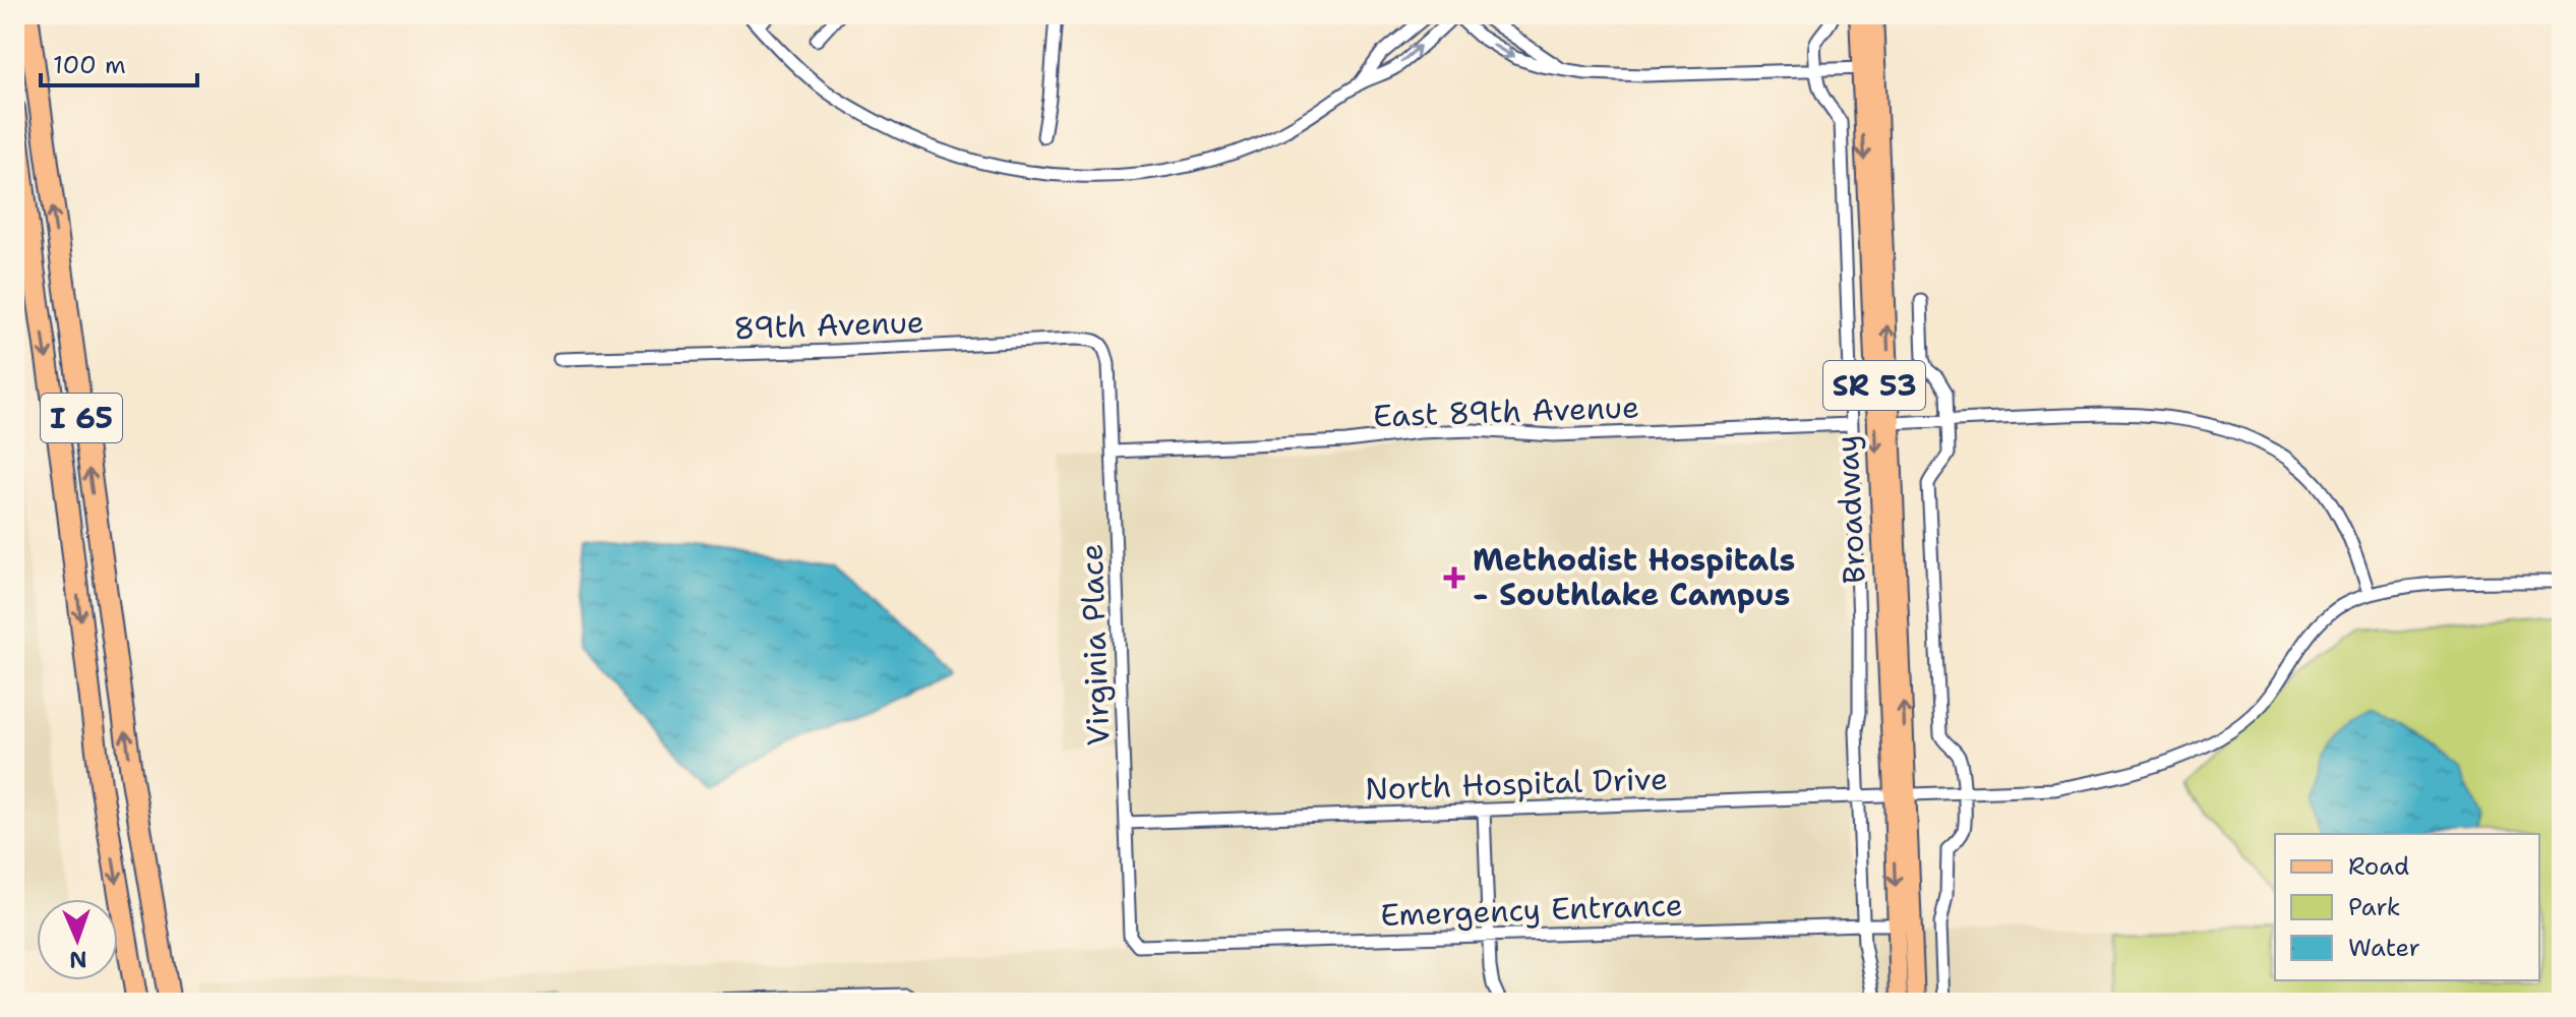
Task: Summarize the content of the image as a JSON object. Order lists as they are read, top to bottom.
{
  "streets": {
    "highway": ["I 65"],
    "main road": ["SR 53", "Broadway"],
    "street": [
      "89th Avenue",
      "East 89th Avenue",
      "Virginia Place",
      "North Hospital Drive",
      "Emergency Entrance"
    ]
  },
  "crossings": [
    ["89th Avenue", "Virginia Place"],
    ["East 89th Avenue", "Virginia Place"],
    ["Broadway", "North Hospital Drive"],
    ["Broadway", "Emergency Entrance"],
    ["Virginia Place", "North Hospital Drive"],
    ["Virginia Place", "Emergency Entrance"]
  ],
  "places": {
    "health": ["Methodist Hospitals - Southlake Campus"]
  },
  "legend": ["Road", "Park", "Water"],
  "scale_bar": "100 m",
  "north": "bottom"
}
